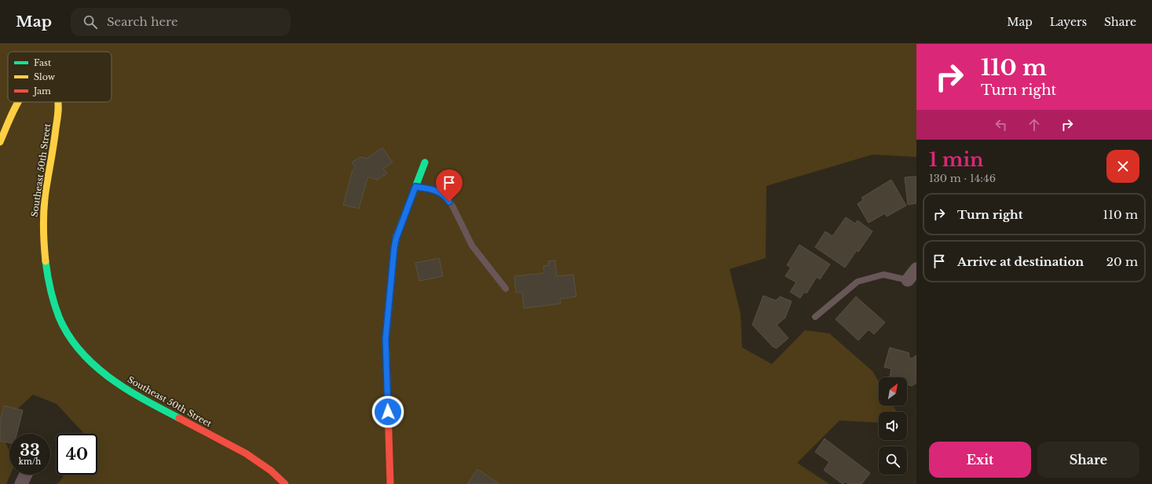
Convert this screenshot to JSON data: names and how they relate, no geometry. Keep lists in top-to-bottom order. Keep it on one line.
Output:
{"streets":{"street":["Southeast 50th Street"]},"legend":["Fast","Slow","Jam"],"north":"top right","page":{"header":"Map","search":"Search here","nav":["Map","Layers","Share"],"turn":["110 m","Turn right"],"heading":["1 min","130 m · 14:46"],"list":[{"name":"Turn right","value":"110 m"},{"name":"Arrive at destination","value":"20 m"}],"speed":"33 km/h","limit":"40","buttons":["Exit","Share"]}}
